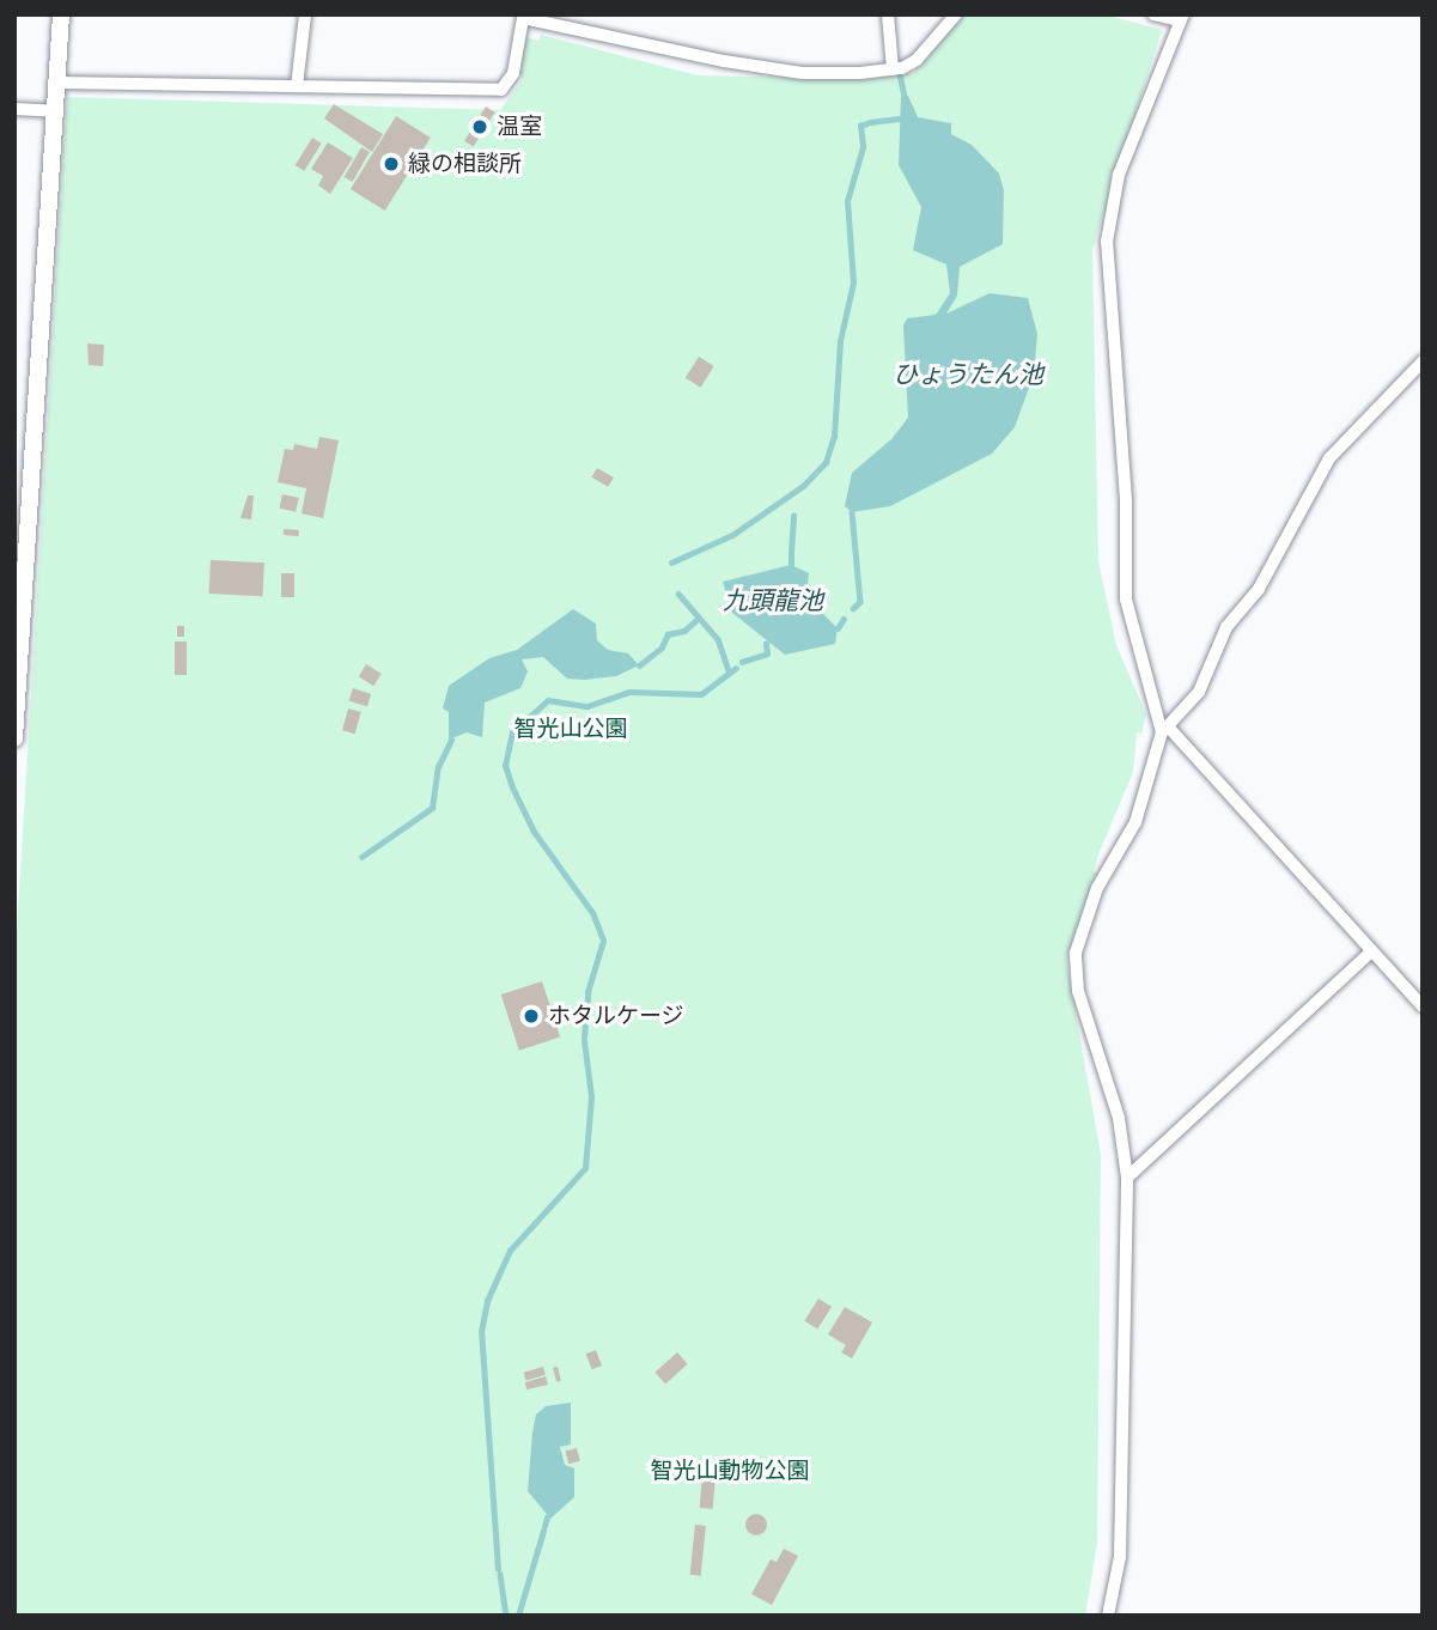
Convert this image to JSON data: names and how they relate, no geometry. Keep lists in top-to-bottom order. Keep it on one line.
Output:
{"water":["ひょうたん池","九頭龍池"],"parks":["智光山公園","智光山動物公園"],"places":["温室","緑の相談所","ホタルケージ"]}
